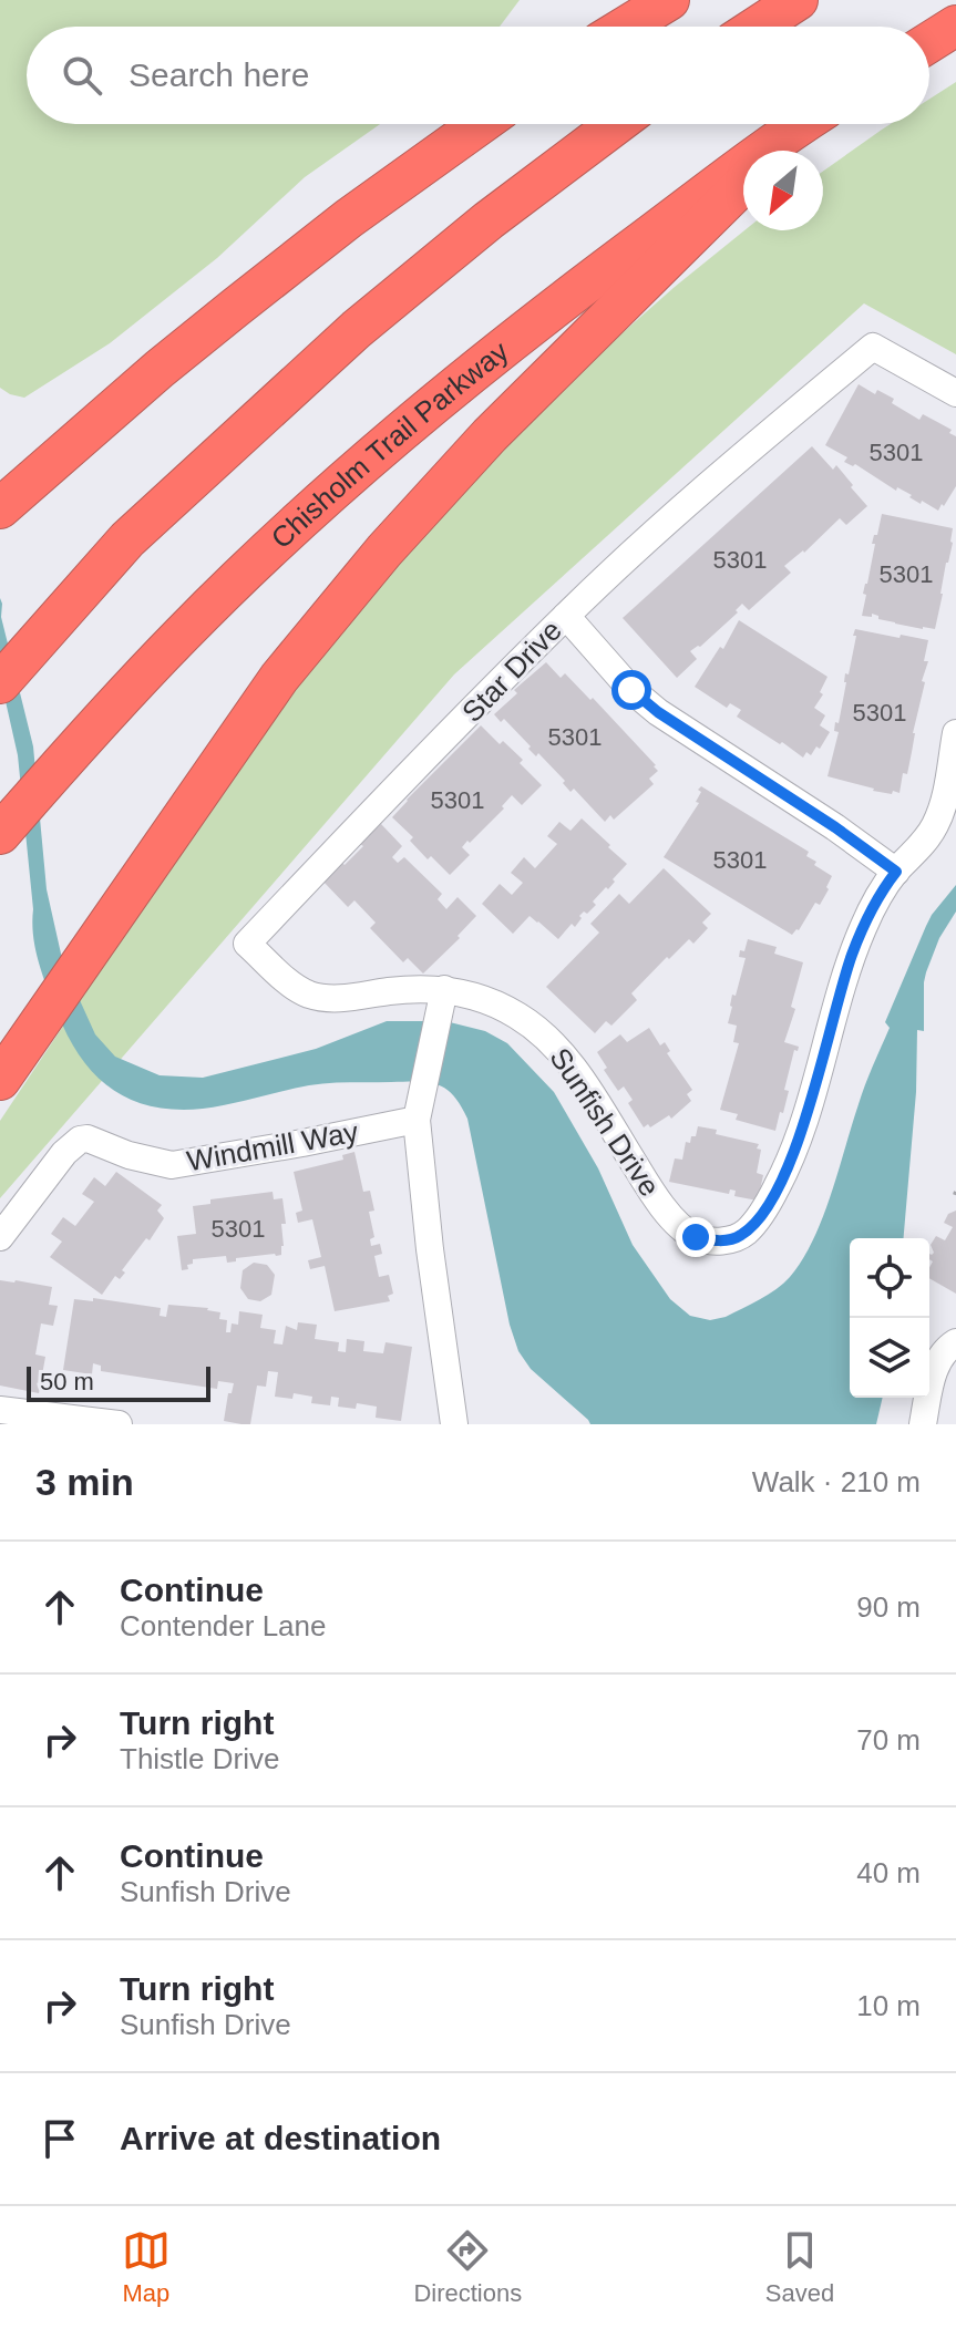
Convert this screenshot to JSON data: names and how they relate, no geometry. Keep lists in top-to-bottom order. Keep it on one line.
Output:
{"streets":{"highway":["Chisholm Trail Parkway"],"lane":["Star Drive","Sunfish Drive","Windmill Way"]},"crossings":[["Star Drive","Sunfish Drive"]],"house_numbers":["5301","5301","5301","5301","5301","5301","5301","5301"],"scale_bar":"50 m","north":"bottom left","page":{"search":"Search here","scale":"50 m","heading":["3 min","Walk · 210 m"],"list":[["Continue","Contender Lane","90 m"],["Turn right","Thistle Drive","70 m"],["Continue","Sunfish Drive","40 m"],["Turn right","Sunfish Drive","10 m"],"Arrive at destination"],"nav":["Map","Directions","Saved"]}}
